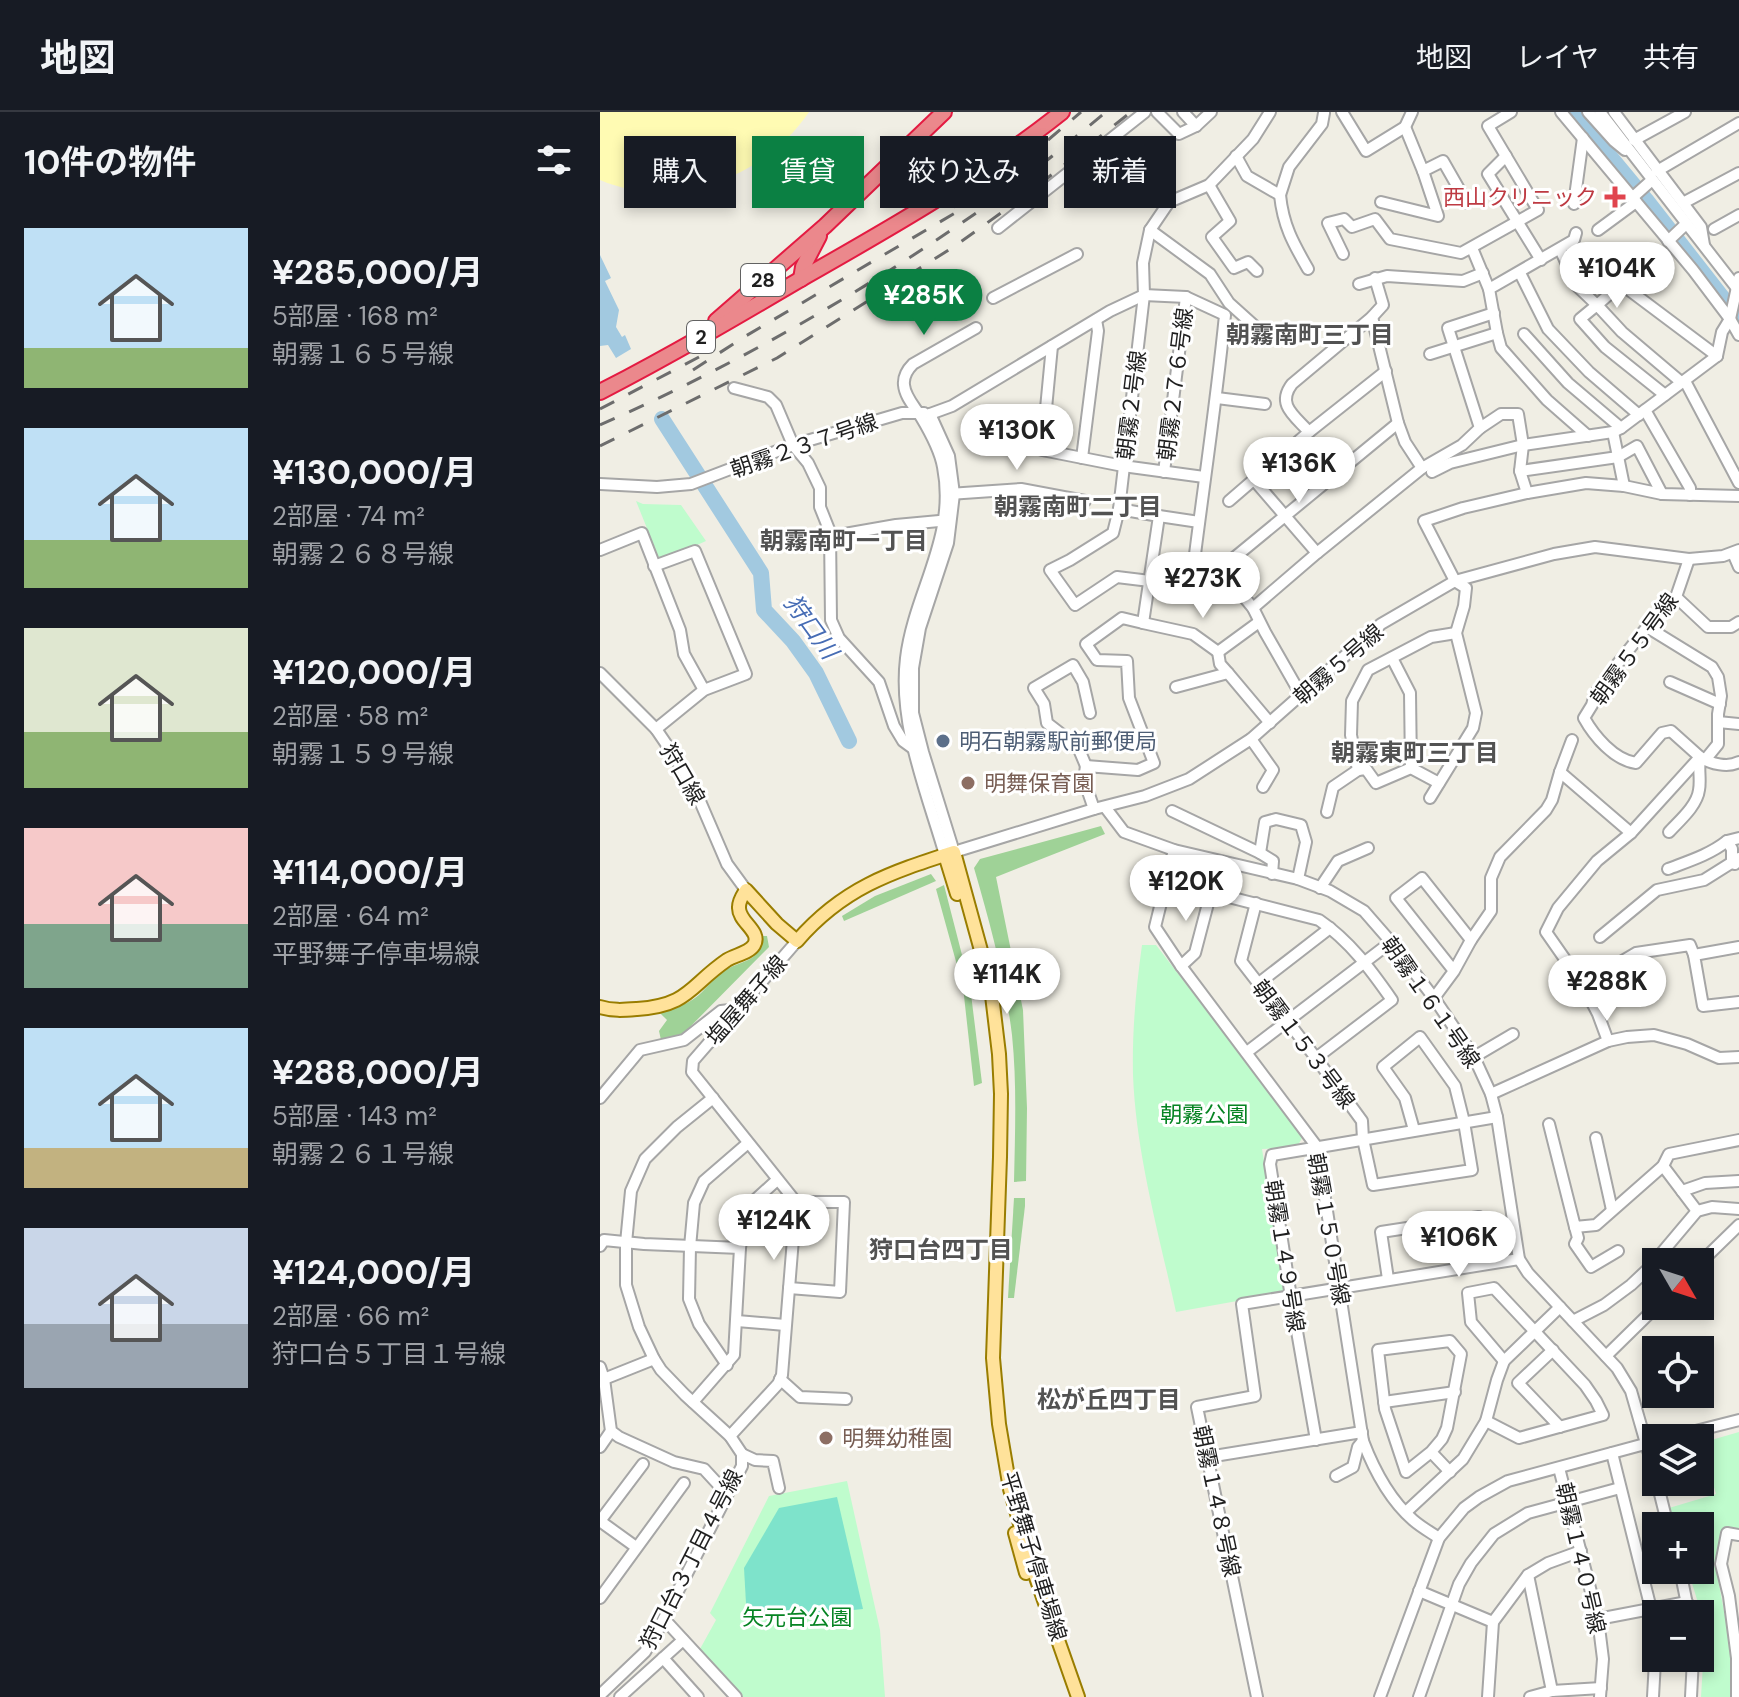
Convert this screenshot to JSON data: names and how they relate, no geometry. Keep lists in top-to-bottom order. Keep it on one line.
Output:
{"streets":{"highway":["28","2"],"main road":["平野舞子停車場線"],"street":["朝霧２７６号線","朝霧２号線","朝霧２３７号線","朝霧５５号線","朝霧５号線","狩口線","塩屋舞子線","朝霧１６１号線","朝霧１５３号線","朝霧１５０号線","朝霧１４９号線","朝霧１４８号線","朝霧１４０号線","狩口台３丁目４号線"]},"crossings":[["28","2"],["朝霧２号線","朝霧２３７号線"],["朝霧５５号線","朝霧５号線"],["朝霧５号線","朝霧１６１号線"],["朝霧５号線","平野舞子停車場線"],["塩屋舞子線","狩口台３丁目４号線"],["朝霧１６１号線","朝霧１５０号線"],["朝霧１６１号線","朝霧１４９号線"],["朝霧１５３号線","朝霧１４９号線"],["朝霧１５０号線","朝霧１４９号線"],["朝霧１４９号線","朝霧１４８号線"]],"districts":["朝霧南町三丁目","朝霧南町二丁目","朝霧南町一丁目","朝霧東町三丁目","狩口台四丁目","松が丘四丁目"],"water":["狩口川"],"parks":["朝霧公園","矢元台公園"],"places":{"health":["西山クリニック"],"other":["明石朝霧駅前郵便局","明舞保育園","明舞幼稚園"]},"north":"bottom right","page":{"header":"地図","nav":["地図","レイヤ","共有"],"heading":"10件の物件","chip":["購入","賃貸","絞り込み","新着"],"list":[{"name":"¥285,000/月","note":"5部屋 · 168 m² · 朝霧１６５号線"},{"name":"¥130,000/月","note":"2部屋 · 74 m² · 朝霧２６８号線"},{"name":"¥120,000/月","note":"2部屋 · 58 m² · 朝霧１５９号線"},{"name":"¥114,000/月","note":"2部屋 · 64 m² · 平野舞子停車場線"},{"name":"¥288,000/月","note":"5部屋 · 143 m² · 朝霧２６１号線"},{"name":"¥124,000/月","note":"2部屋 · 66 m² · 狩口台５丁目１号線"}],"price":["¥104K","¥285K","¥130K","¥136K","¥273K","¥120K","¥114K","¥288K","¥124K","¥106K"],"map_buttons":["+","−"]}}
